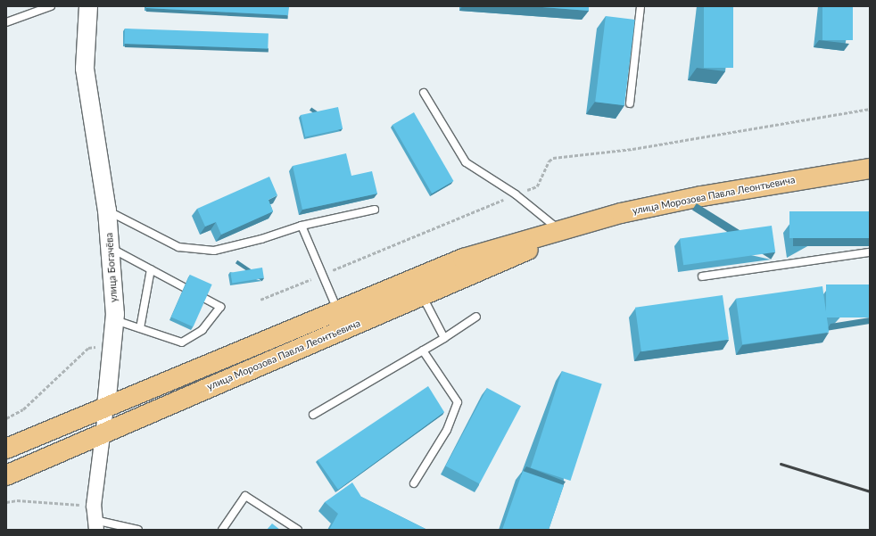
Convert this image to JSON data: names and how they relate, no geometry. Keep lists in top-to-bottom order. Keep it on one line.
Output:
{"streets":{"main road":["улица Морозова Павла Леонтьевича"],"street":["улица Богачёва"]},"crossings":[["улица Морозова Павла Леонтьевича","улица Богачёва"]]}
